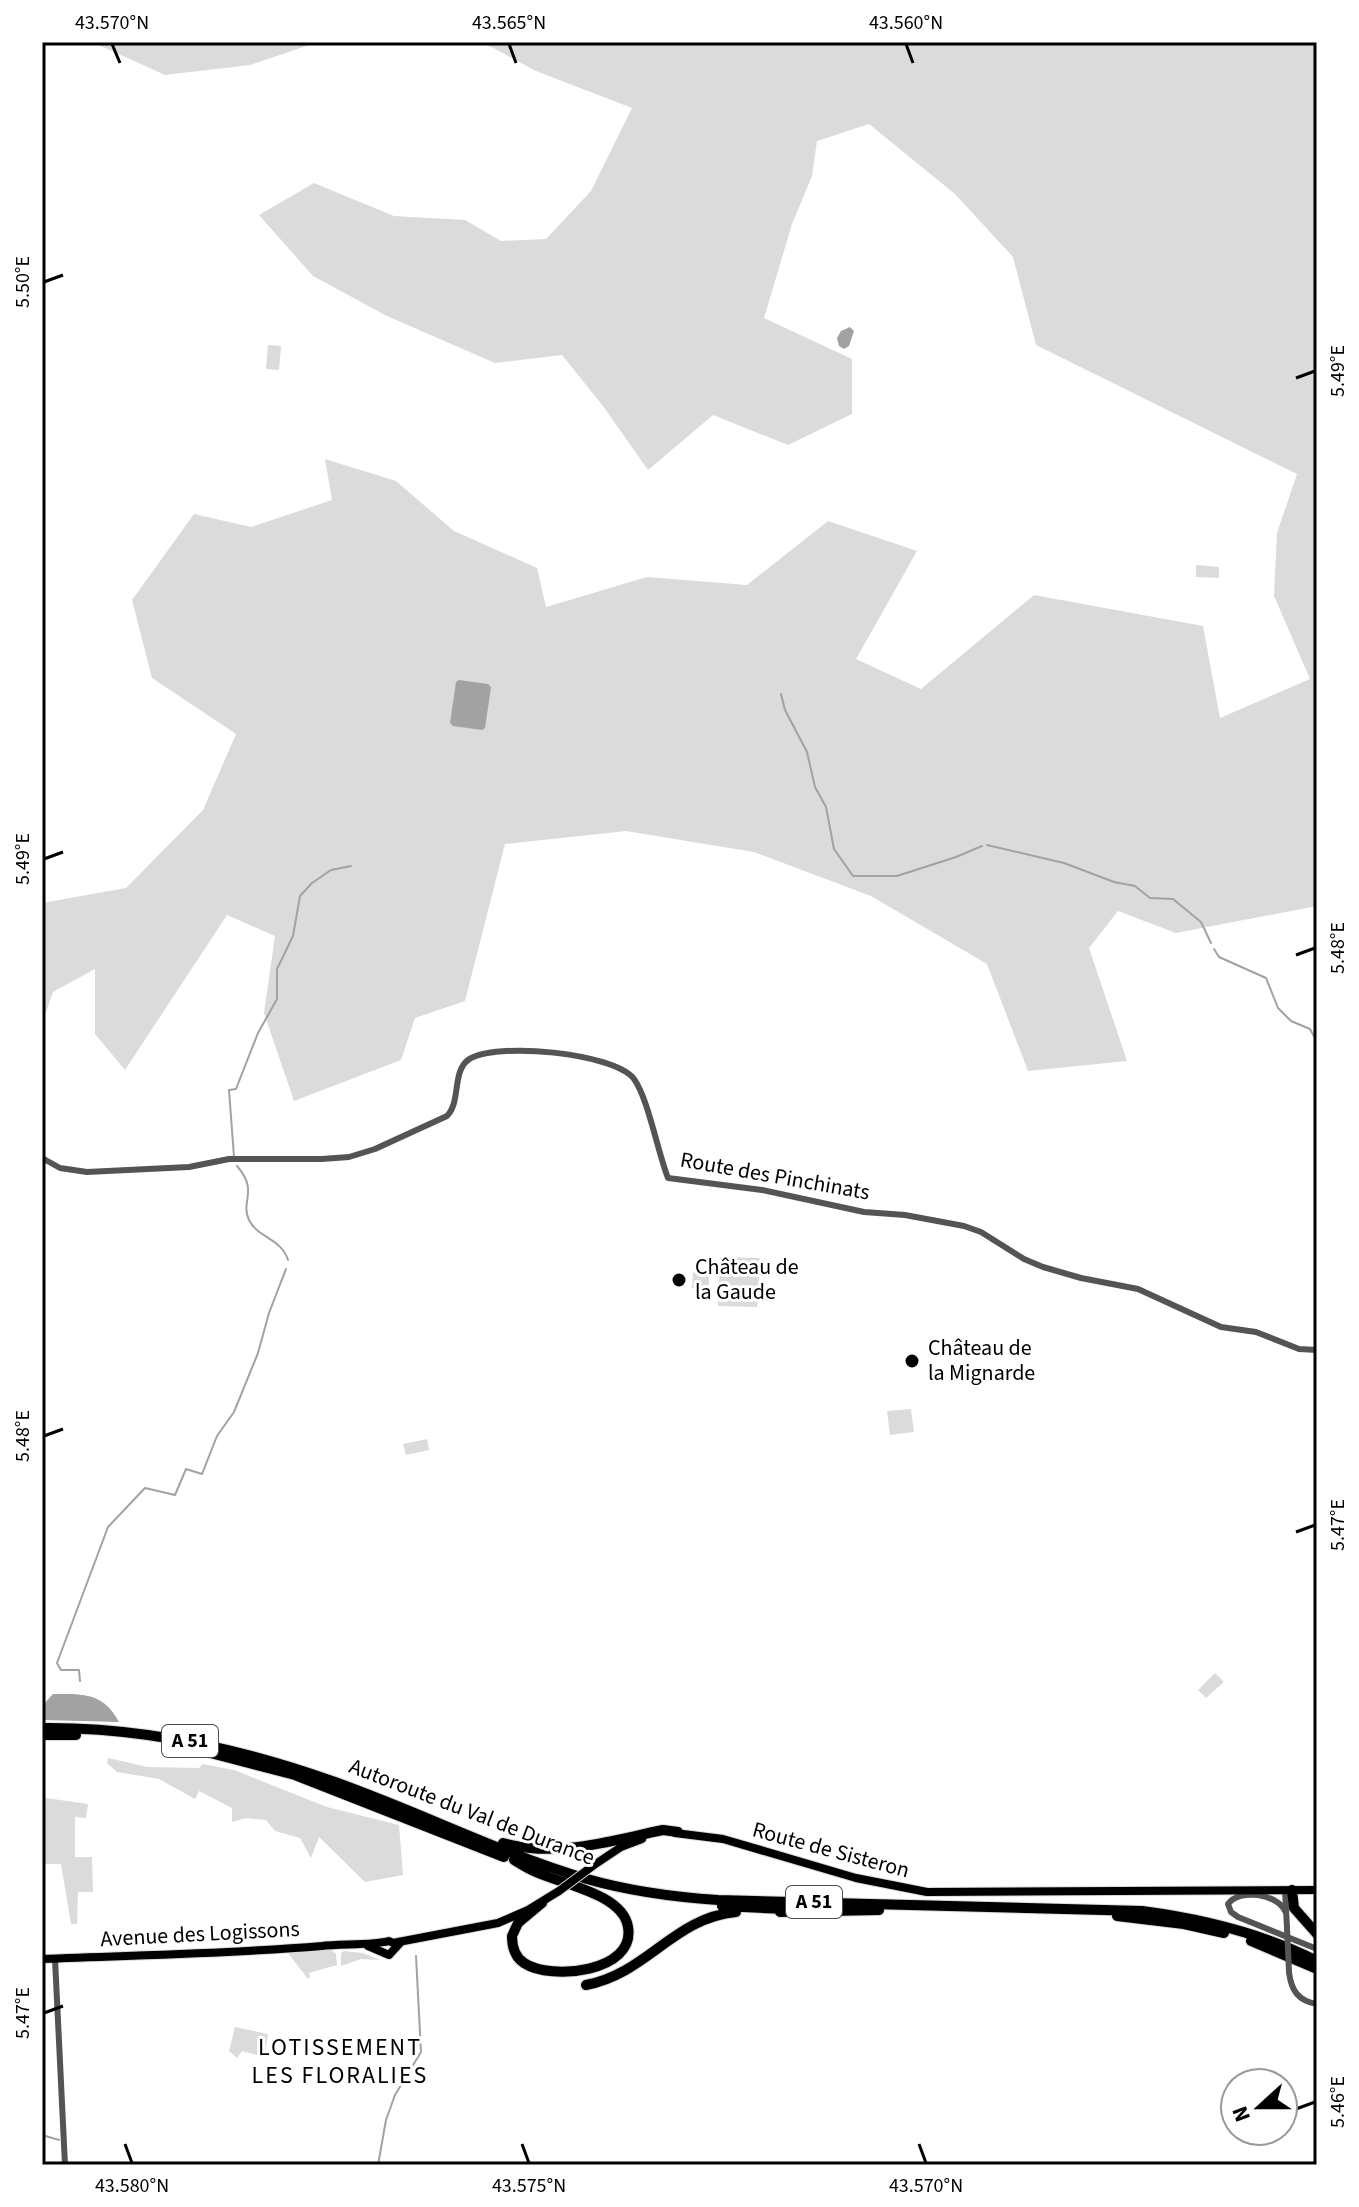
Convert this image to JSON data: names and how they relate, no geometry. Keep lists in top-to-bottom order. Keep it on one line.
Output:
{"streets":{"highway":["A 51","Autoroute du Val de Durance"],"main road":["Route de Sisteron","Avenue des Logissons"],"street":["Route des Pinchinats"]},"crossings":[["Route de Sisteron","Avenue des Logissons"]],"districts":["LOTISSEMENT LES FLORALIES"],"places":["Château de la Gaude","Château de la Mignarde"],"north":"left","coordinates":["43.570°N","43.565°N","43.560°N","5.50°E","5.49°E","5.48°E","5.47°E","5.46°E","43.580°N","43.575°N"]}
